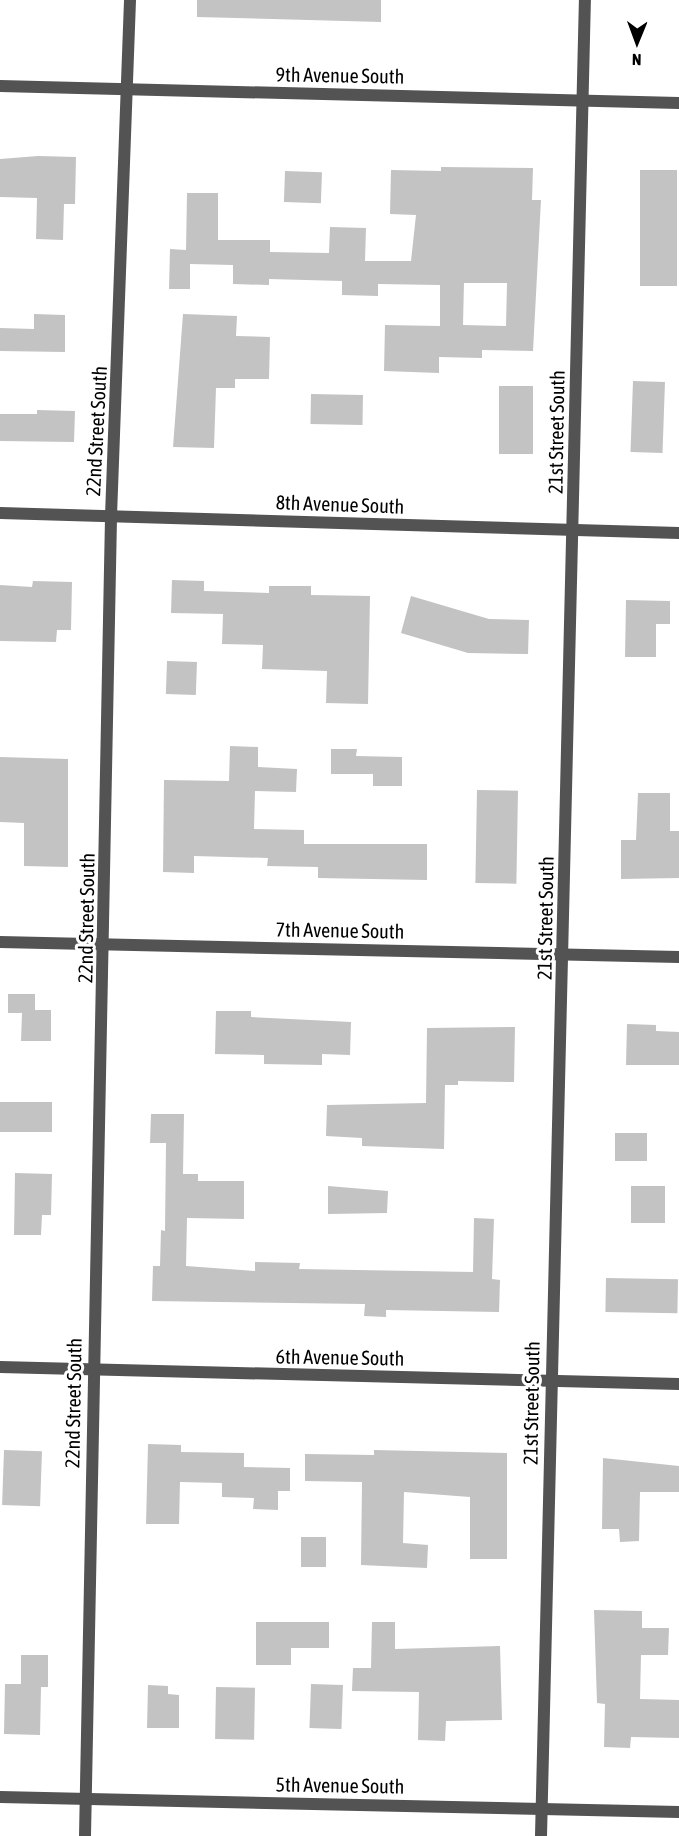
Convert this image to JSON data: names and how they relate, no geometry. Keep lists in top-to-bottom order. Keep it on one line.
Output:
{"streets":{"street":["9th Avenue South","22nd Street South","21st Street South","8th Avenue South","7th Avenue South","6th Avenue South","5th Avenue South"]},"crossings":[["9th Avenue South","22nd Street South"],["9th Avenue South","21st Street South"],["22nd Street South","8th Avenue South"],["22nd Street South","7th Avenue South"],["22nd Street South","6th Avenue South"],["22nd Street South","5th Avenue South"],["21st Street South","8th Avenue South"],["21st Street South","7th Avenue South"],["21st Street South","6th Avenue South"],["21st Street South","5th Avenue South"]],"north":"bottom"}
